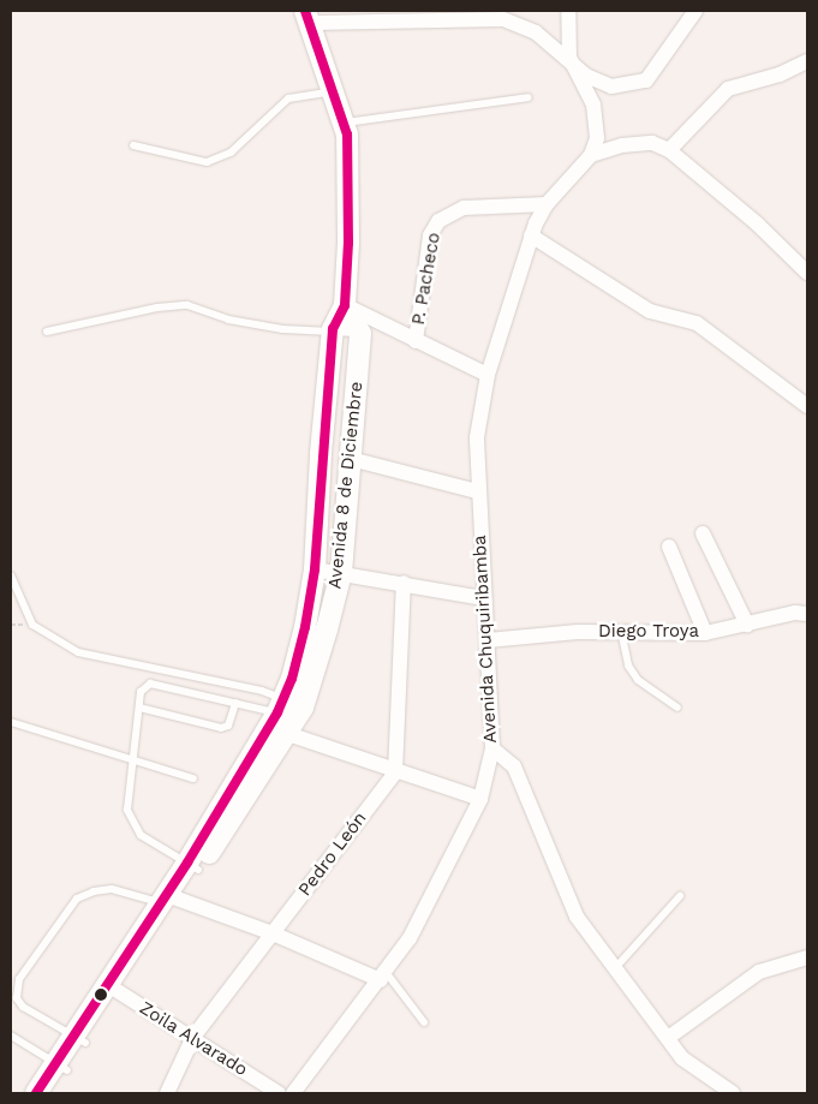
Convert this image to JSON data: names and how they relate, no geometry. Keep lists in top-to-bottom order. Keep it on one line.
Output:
{"streets":{"main road":["Avenida 8 de Diciembre"],"street":["P. Pacheco","Diego Troya","Avenida Chuquiribamba","Pedro León","Zoila Alvarado"]},"crossings":[["P. Pacheco","Avenida Chuquiribamba"],["Avenida 8 de Diciembre","Zoila Alvarado"],["Diego Troya","Avenida Chuquiribamba"],["Pedro León","Zoila Alvarado"]]}
